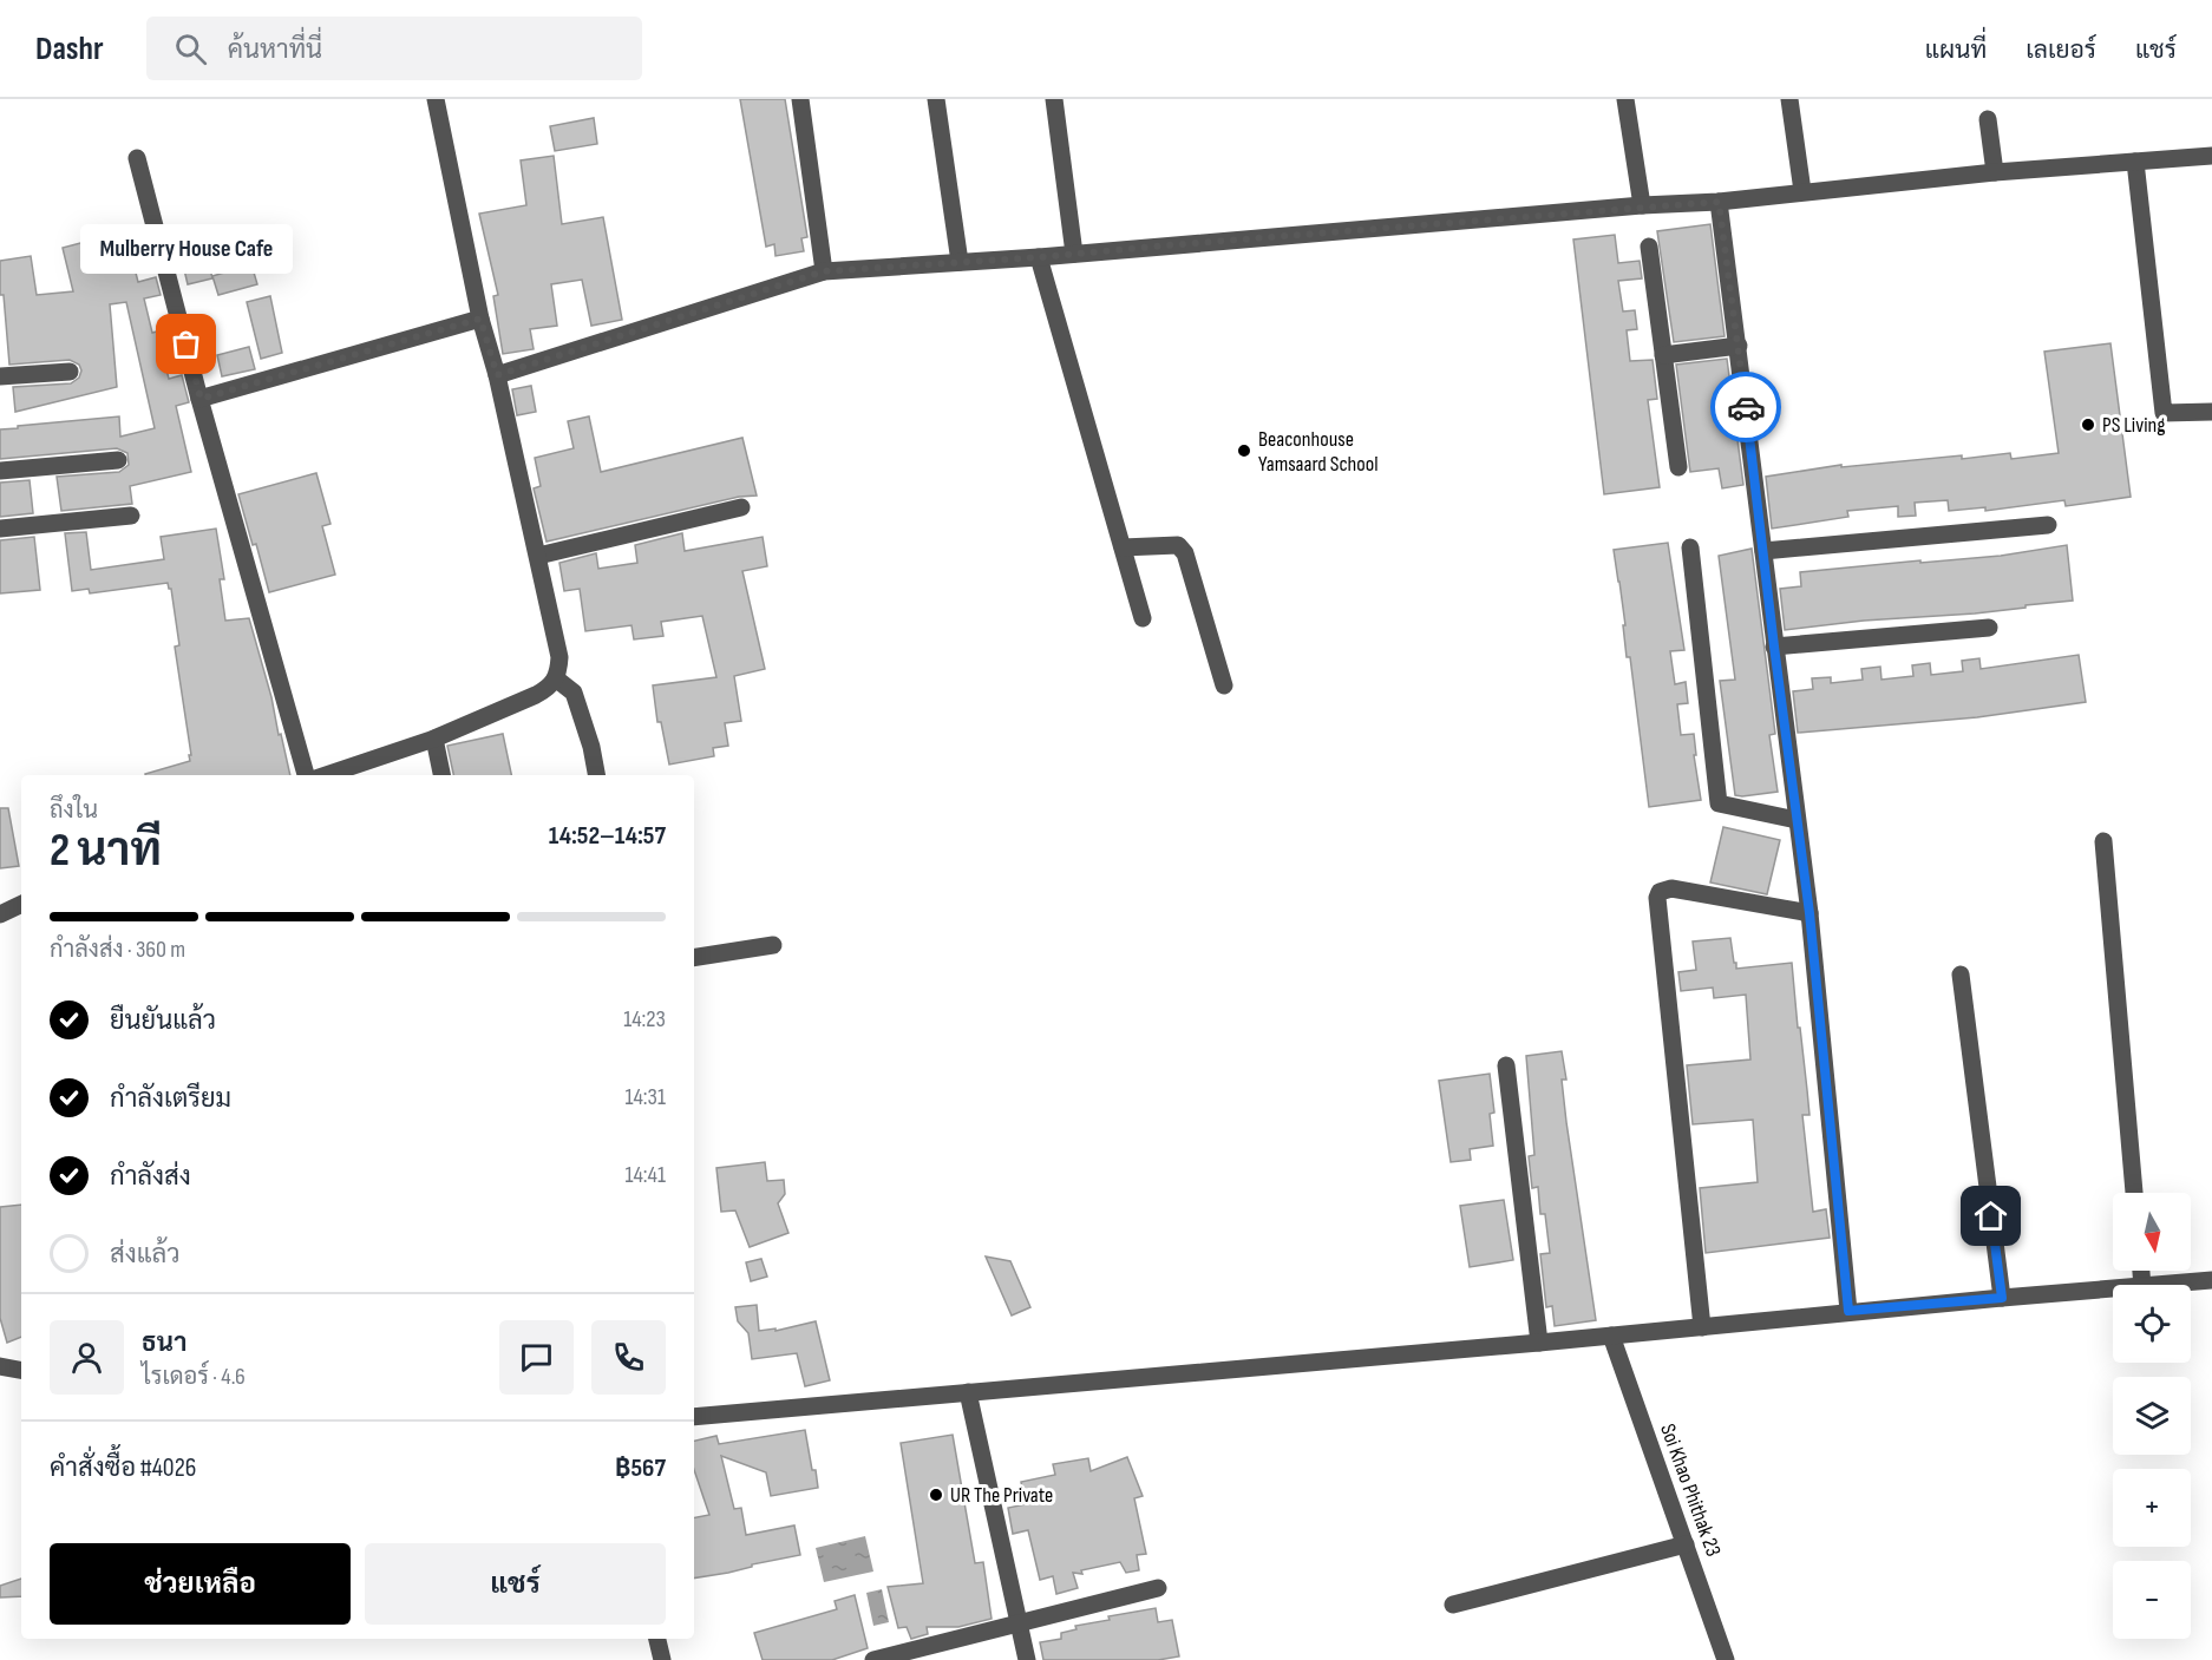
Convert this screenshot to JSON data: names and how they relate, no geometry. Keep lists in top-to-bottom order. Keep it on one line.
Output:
{"streets":{"street":["Soi Khao Phithak 23"]},"places":["Mulberry House Cafe","PS Living","Beaconhouse Yamsaard School","UR The Private"],"north":"bottom","page":{"header":"Dashr","search":"ค้นหาที่นี่","nav":["แผนที่","เลเยอร์","แชร์"],"bubble":"Mulberry House Cafe","heading":["2 นาที","ถึงใน","14:52–14:57"],"panel":["ธนา","ไรเดอร์ · 4.6","คำสั่งซื้อ #4026","฿567"],"bar":"กำลังส่ง · 360 m","list":[["ยืนยันแล้ว","14:23"],["กำลังเตรียม","14:31"],["กำลังส่ง","14:41"],"ส่งแล้ว"],"map_buttons":["+","−"],"buttons":["ช่วยเหลือ","แชร์"]}}
